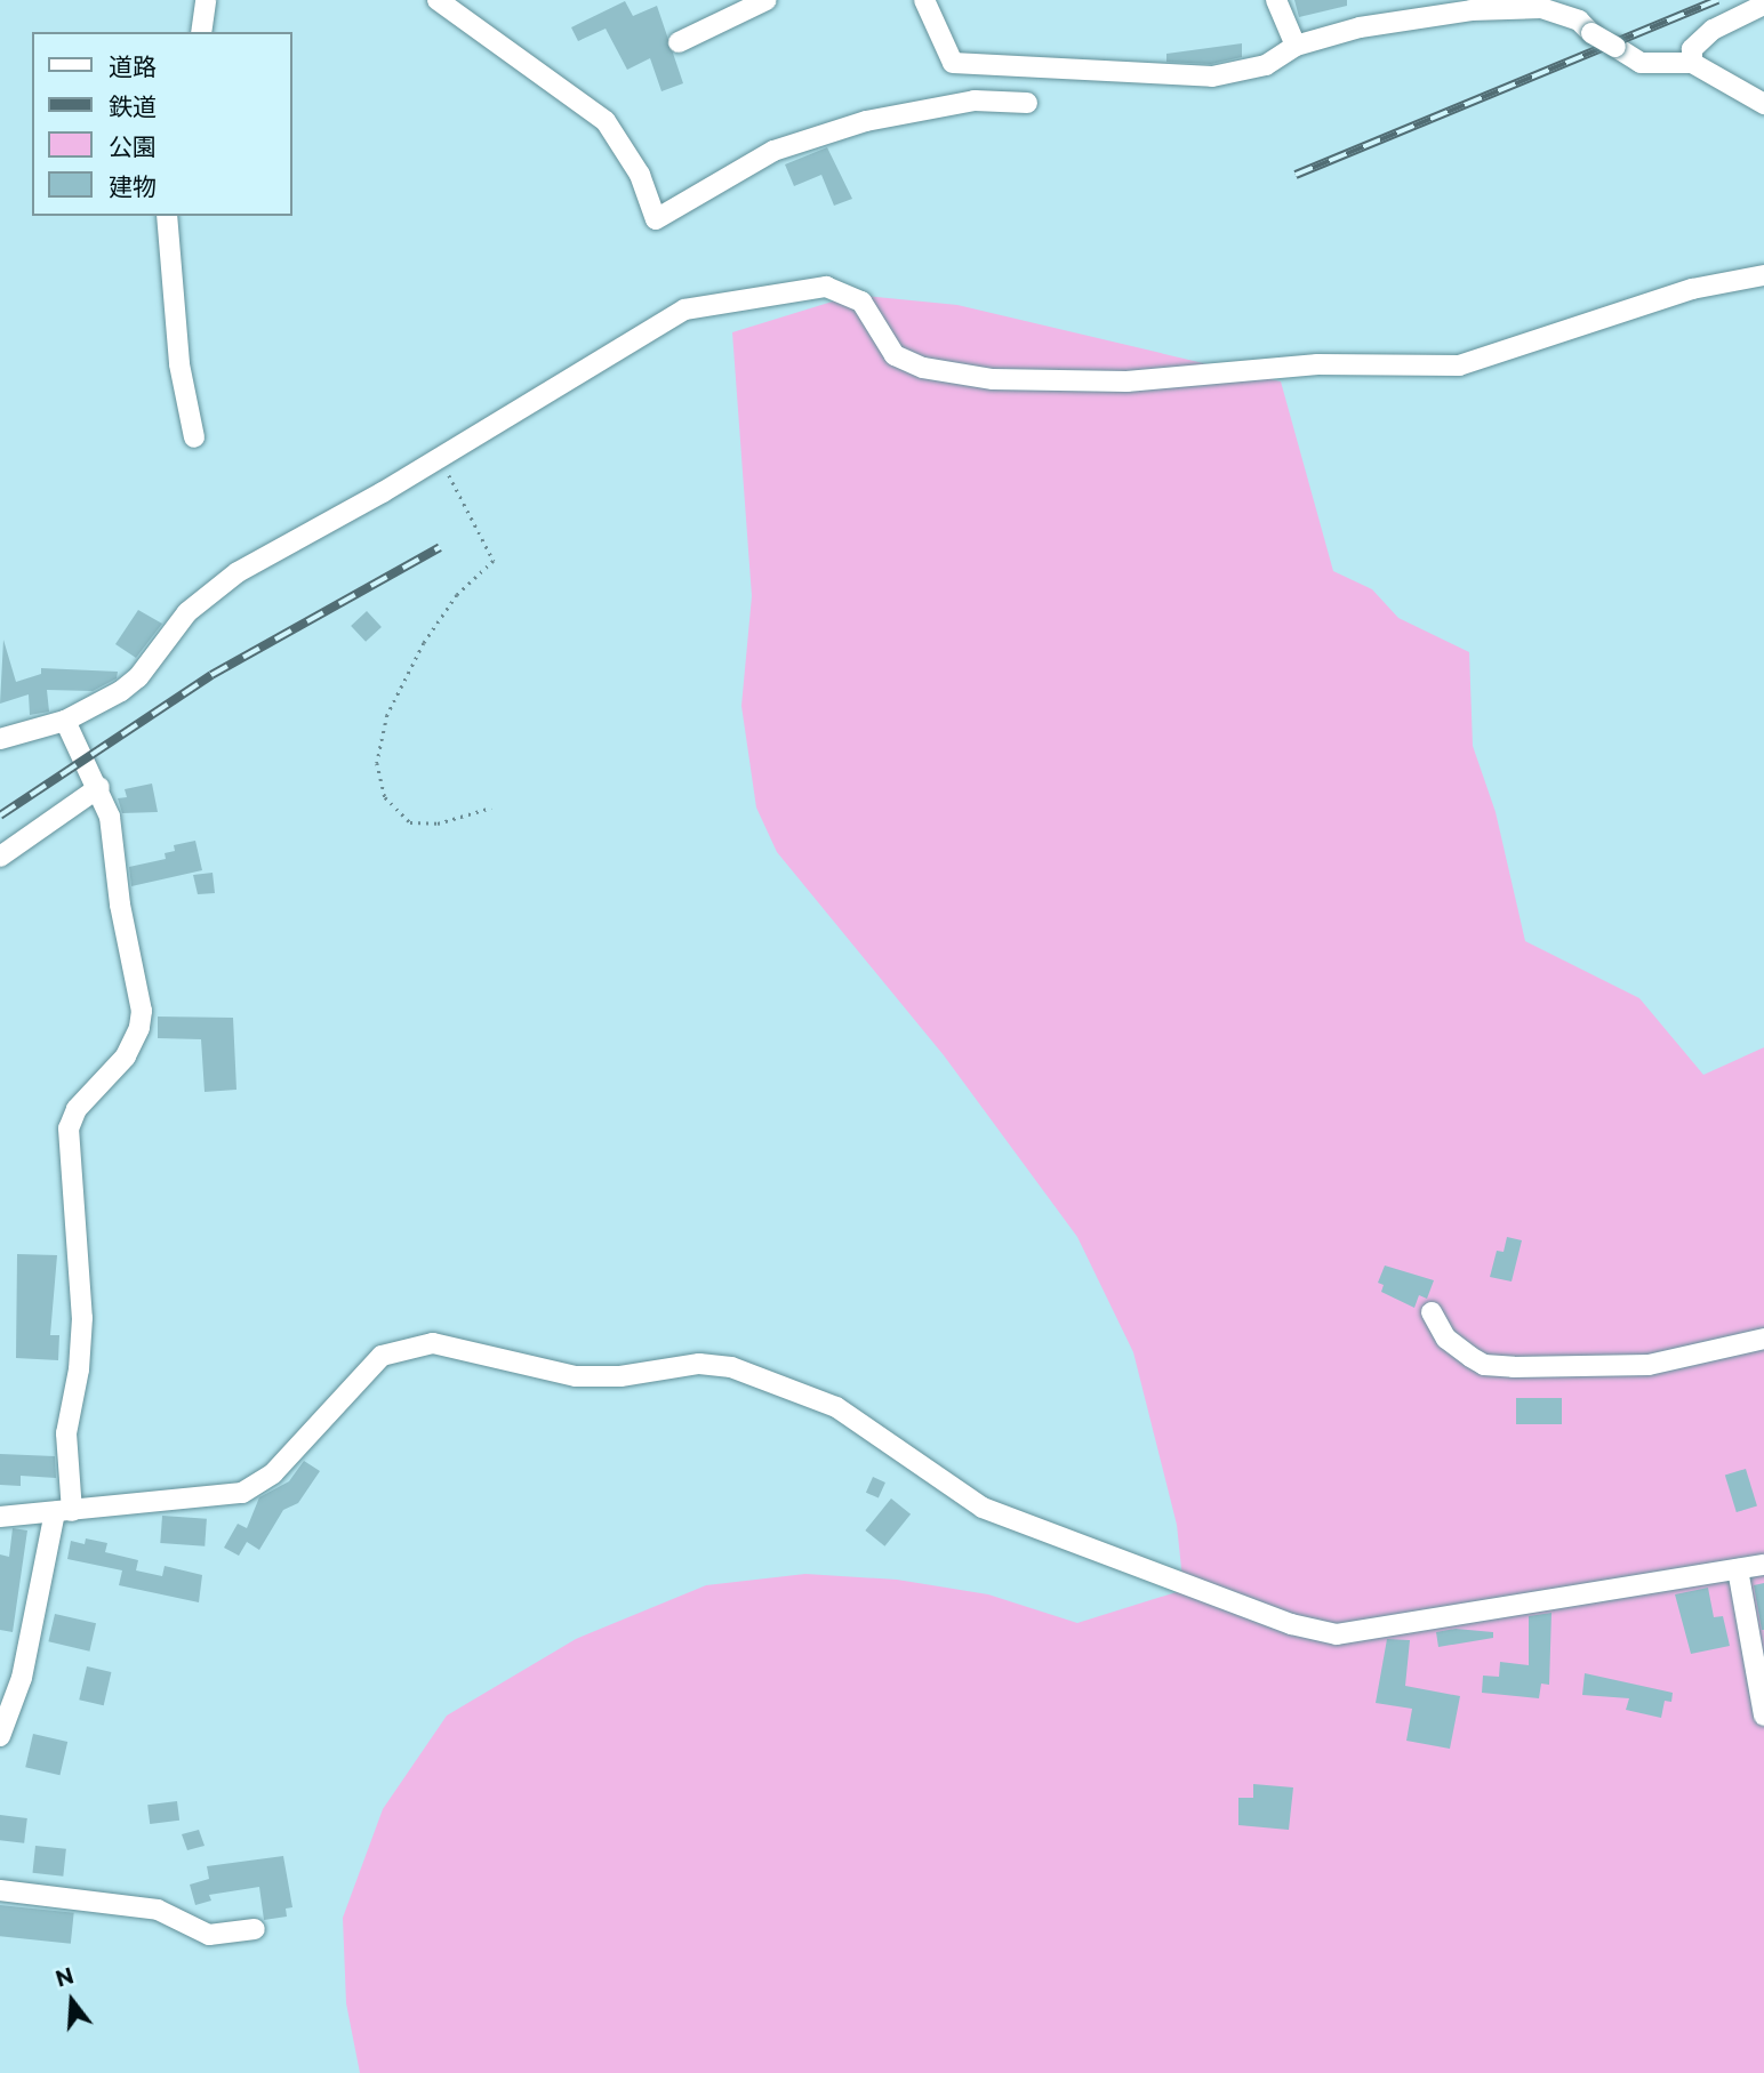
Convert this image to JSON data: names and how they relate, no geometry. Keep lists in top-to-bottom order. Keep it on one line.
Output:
{"legend":["道路","鉄道","公園","建物"],"north":"top"}
